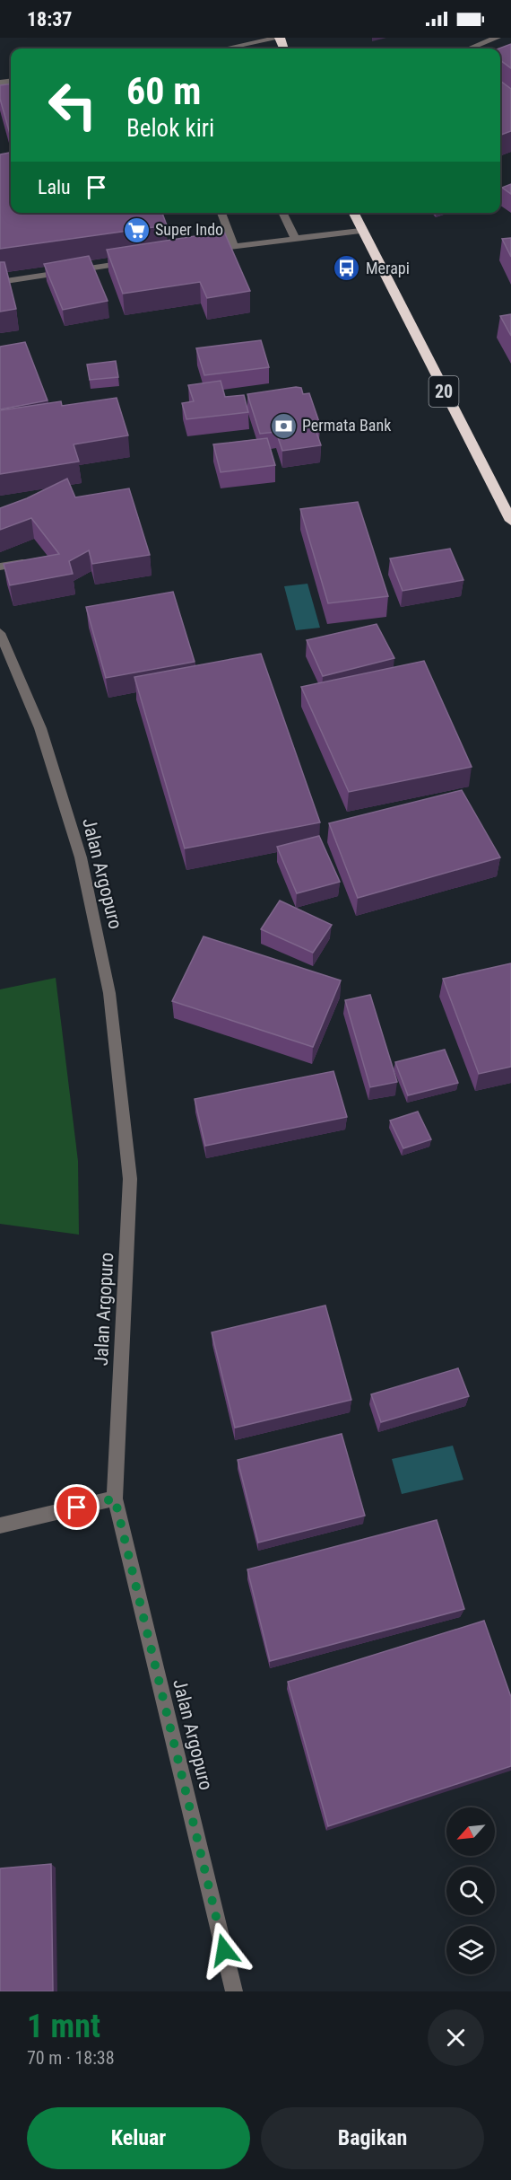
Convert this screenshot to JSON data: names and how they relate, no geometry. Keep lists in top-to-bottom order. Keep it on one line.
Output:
{"streets":{"highway":["20"],"street":["Jalan Argopuro"]},"places":{"supermarket":["Super Indo"],"bus stop":["Merapi"],"bank":["Permata Bank"]},"north":"bottom left","page":{"status":"18:37","turn":["60 m","Belok kiri"],"then":"Lalu","heading":["1 mnt","70 m · 18:38"],"buttons":["Keluar","Bagikan"]}}
